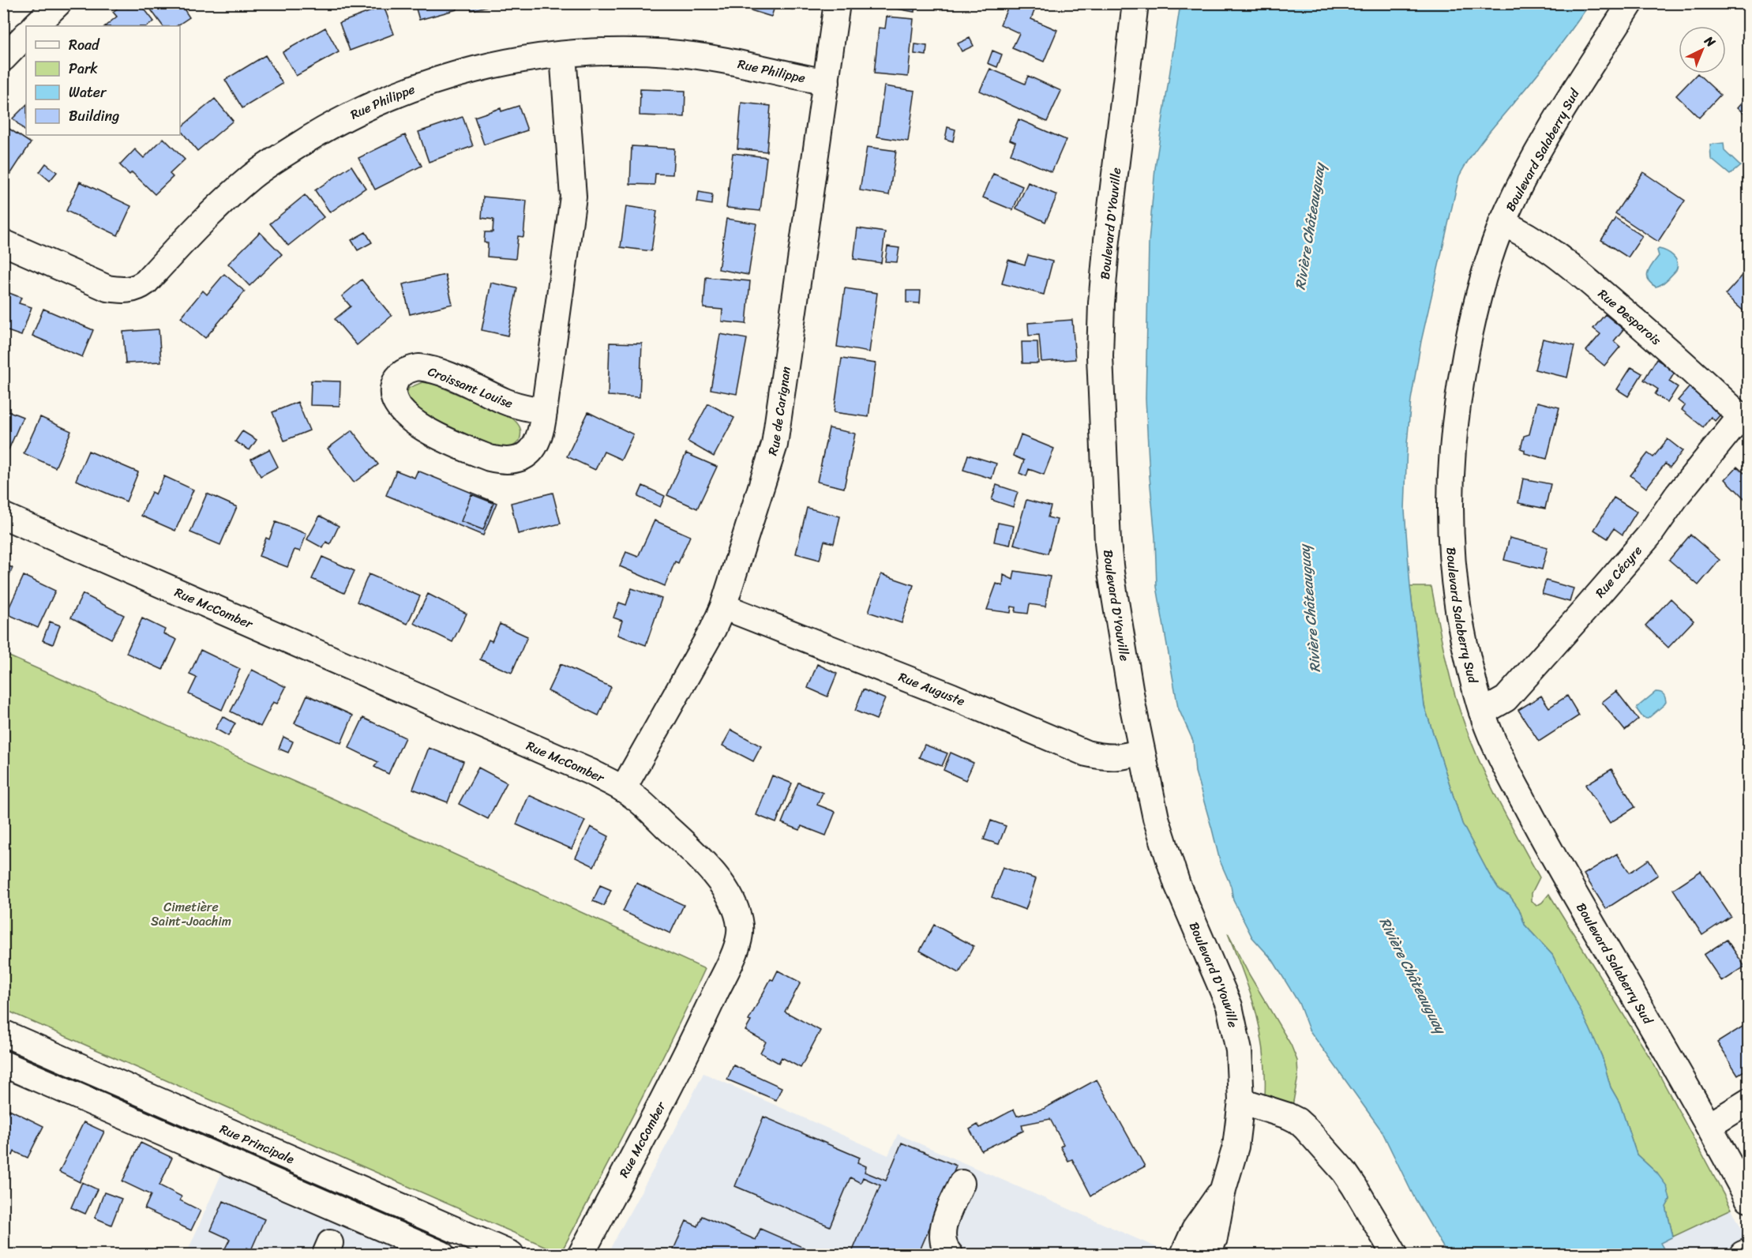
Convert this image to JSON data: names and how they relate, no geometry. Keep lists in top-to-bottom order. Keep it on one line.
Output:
{"streets":{"street":["Rue Philippe","Boulevard Salaberry Sud","Boulevard D'Youville","Rue Desparois","Croissant Louise","Rue de Carignan","Rue Cécyre","Rue McComber","Rue Auguste","Rue Principale"]},"crossings":[["Rue Philippe","Croissant Louise"],["Rue Philippe","Rue de Carignan"],["Boulevard Salaberry Sud","Rue Desparois"],["Boulevard Salaberry Sud","Rue Cécyre"],["Boulevard D'Youville","Rue Auguste"],["Rue Desparois","Rue Cécyre"],["Rue de Carignan","Rue McComber"],["Rue de Carignan","Rue Auguste"]],"water":["Rivière Châteauguay"],"parks":["Cimetière Saint-Joachim"],"legend":["Road","Park","Water","Building"],"north":"top right"}
